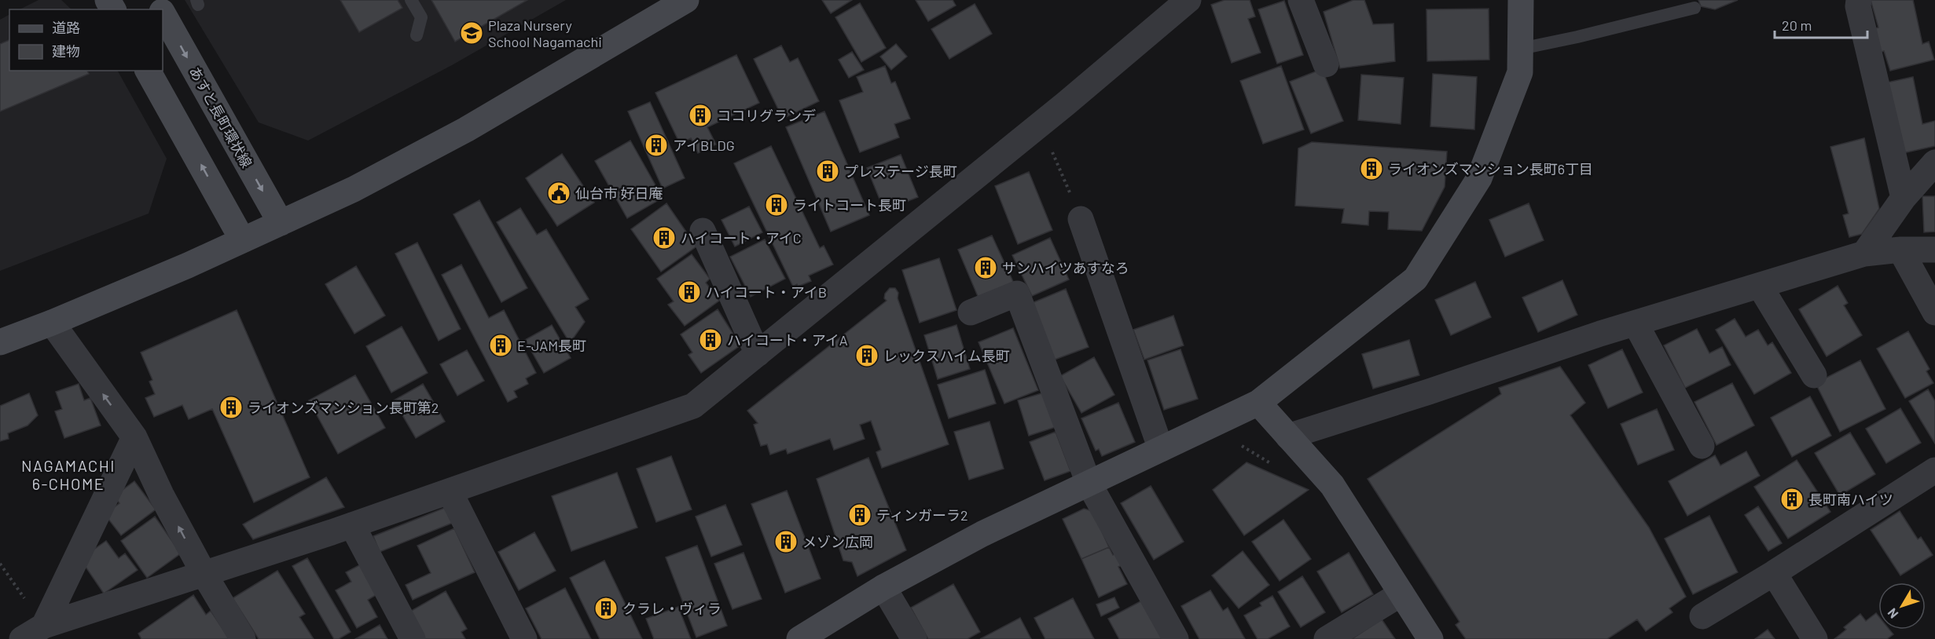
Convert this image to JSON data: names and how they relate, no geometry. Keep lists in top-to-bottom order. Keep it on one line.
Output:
{"streets":{"street":["あすと長町環状線"]},"districts":["NAGAMACHI 6-CHOME"],"places":{"school or university":["Plaza Nursery School Nagamachi"],"building":["ココリグランデ","アイBLDG","ライオンズマンション長町6丁目","プレステージ長町","ライトコート長町","ハイコート・アイC","サンハイツあすなろ","ハイコート・アイB","ハイコート・アイA","E-JAM長町","レックスハイム長町","ライオンズマンション長町第2","長町南ハイツ","ティンガーラ2","メゾン広岡","クラレ・ヴィラ"],"public building":["仙台市 好日庵"]},"legend":["道路","建物"],"scale_bar":"20 m","north":"bottom left"}
